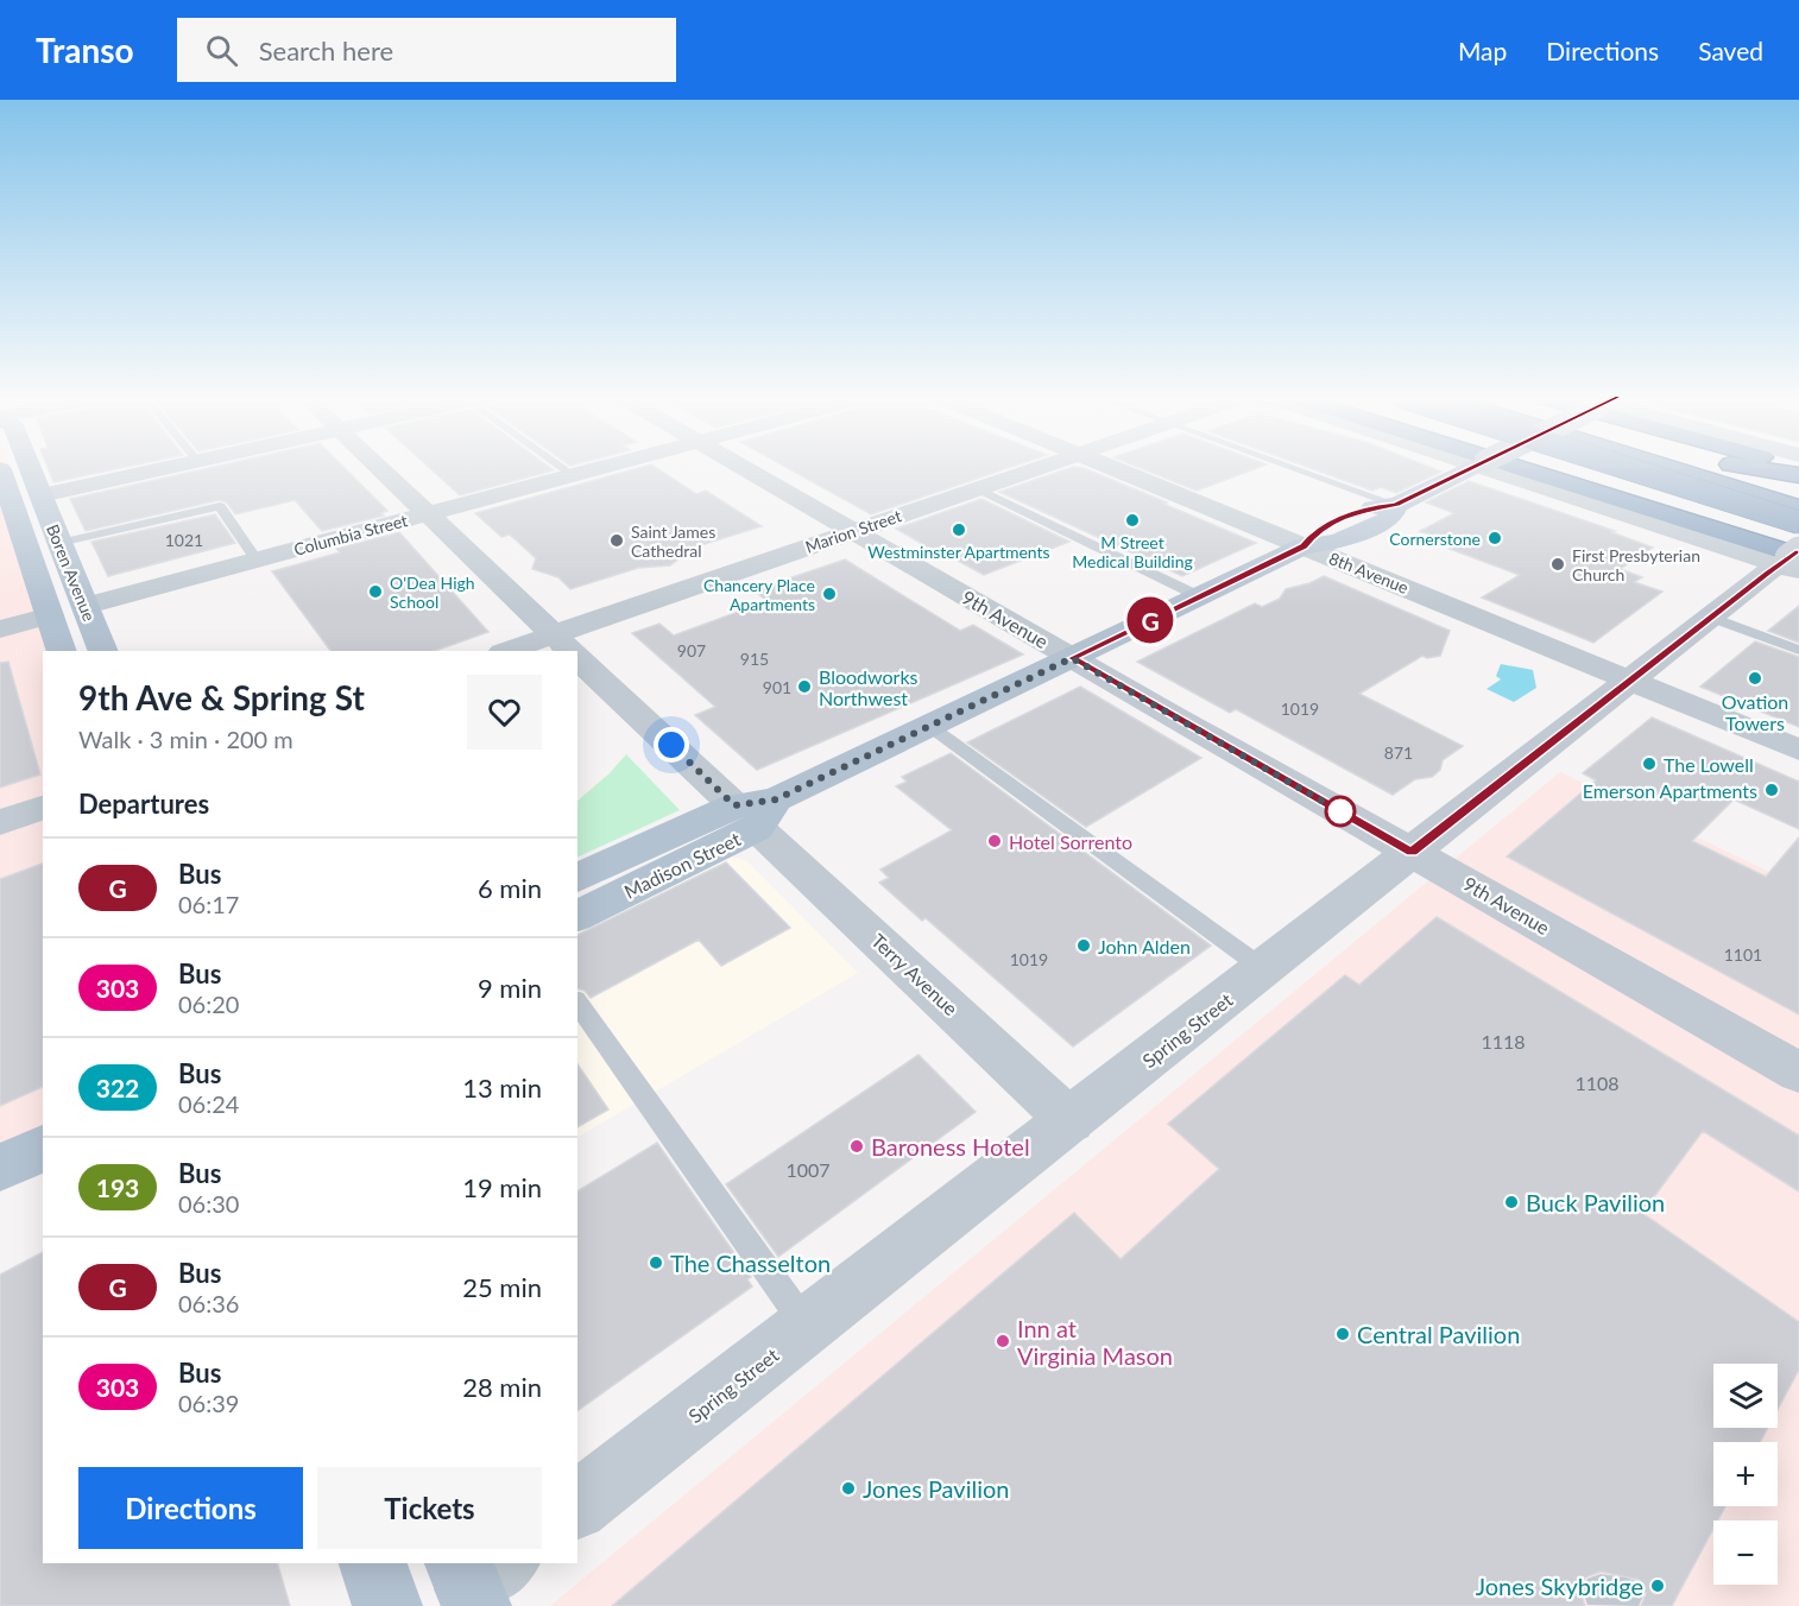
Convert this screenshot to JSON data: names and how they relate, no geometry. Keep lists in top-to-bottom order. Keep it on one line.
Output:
{"streets":{"main road":["Boren Avenue","Madison Street"],"street":["Marion Street","Columbia Street","8th Avenue","9th Avenue","Terry Avenue","Spring Street"]},"crossings":[["Marion Street","9th Avenue"],["Marion Street","Terry Avenue"],["Columbia Street","Boren Avenue"],["Columbia Street","Terry Avenue"],["8th Avenue","Madison Street"],["8th Avenue","Spring Street"],["9th Avenue","Madison Street"],["9th Avenue","Spring Street"],["Madison Street","Terry Avenue"],["Terry Avenue","Spring Street"]],"places":["M Street Medical Building","Westminster Apartments","Cornerstone","Saint James Cathedral","First Presbyterian Church","O'Dea High School","Chancery Place Apartments","Ovation Towers","Bloodworks Northwest","The Lowell","Emerson Apartments","Hotel Sorrento","John Alden","Baroness Hotel","Buck Pavilion","The Chasselton","Central Pavilion","Inn at Virginia Mason","Jones Pavilion","Jones Skybridge"],"lines":["bus line G"],"house_numbers":["1021","907","915","901","1019","871","1101","1019","1118","1108","1007"],"page":{"header":"Transo","search":"Search here","nav":["Map","Directions","Saved"],"on_map":"G","heading":[["9th Ave & Spring St","Walk · 3 min · 200 m"],"Departures"],"list":[{"mark":"G","name":"Bus","note":"06:17","value":"6 min"},{"mark":"303","name":"Bus","note":"06:20","value":"9 min"},{"mark":"322","name":"Bus","note":"06:24","value":"13 min"},{"mark":"193","name":"Bus","note":"06:30","value":"19 min"},{"mark":"G","name":"Bus","note":"06:36","value":"25 min"},{"mark":"303","name":"Bus","note":"06:39","value":"28 min"}],"map_buttons":["+","−"],"buttons":["Directions","Tickets"]}}
